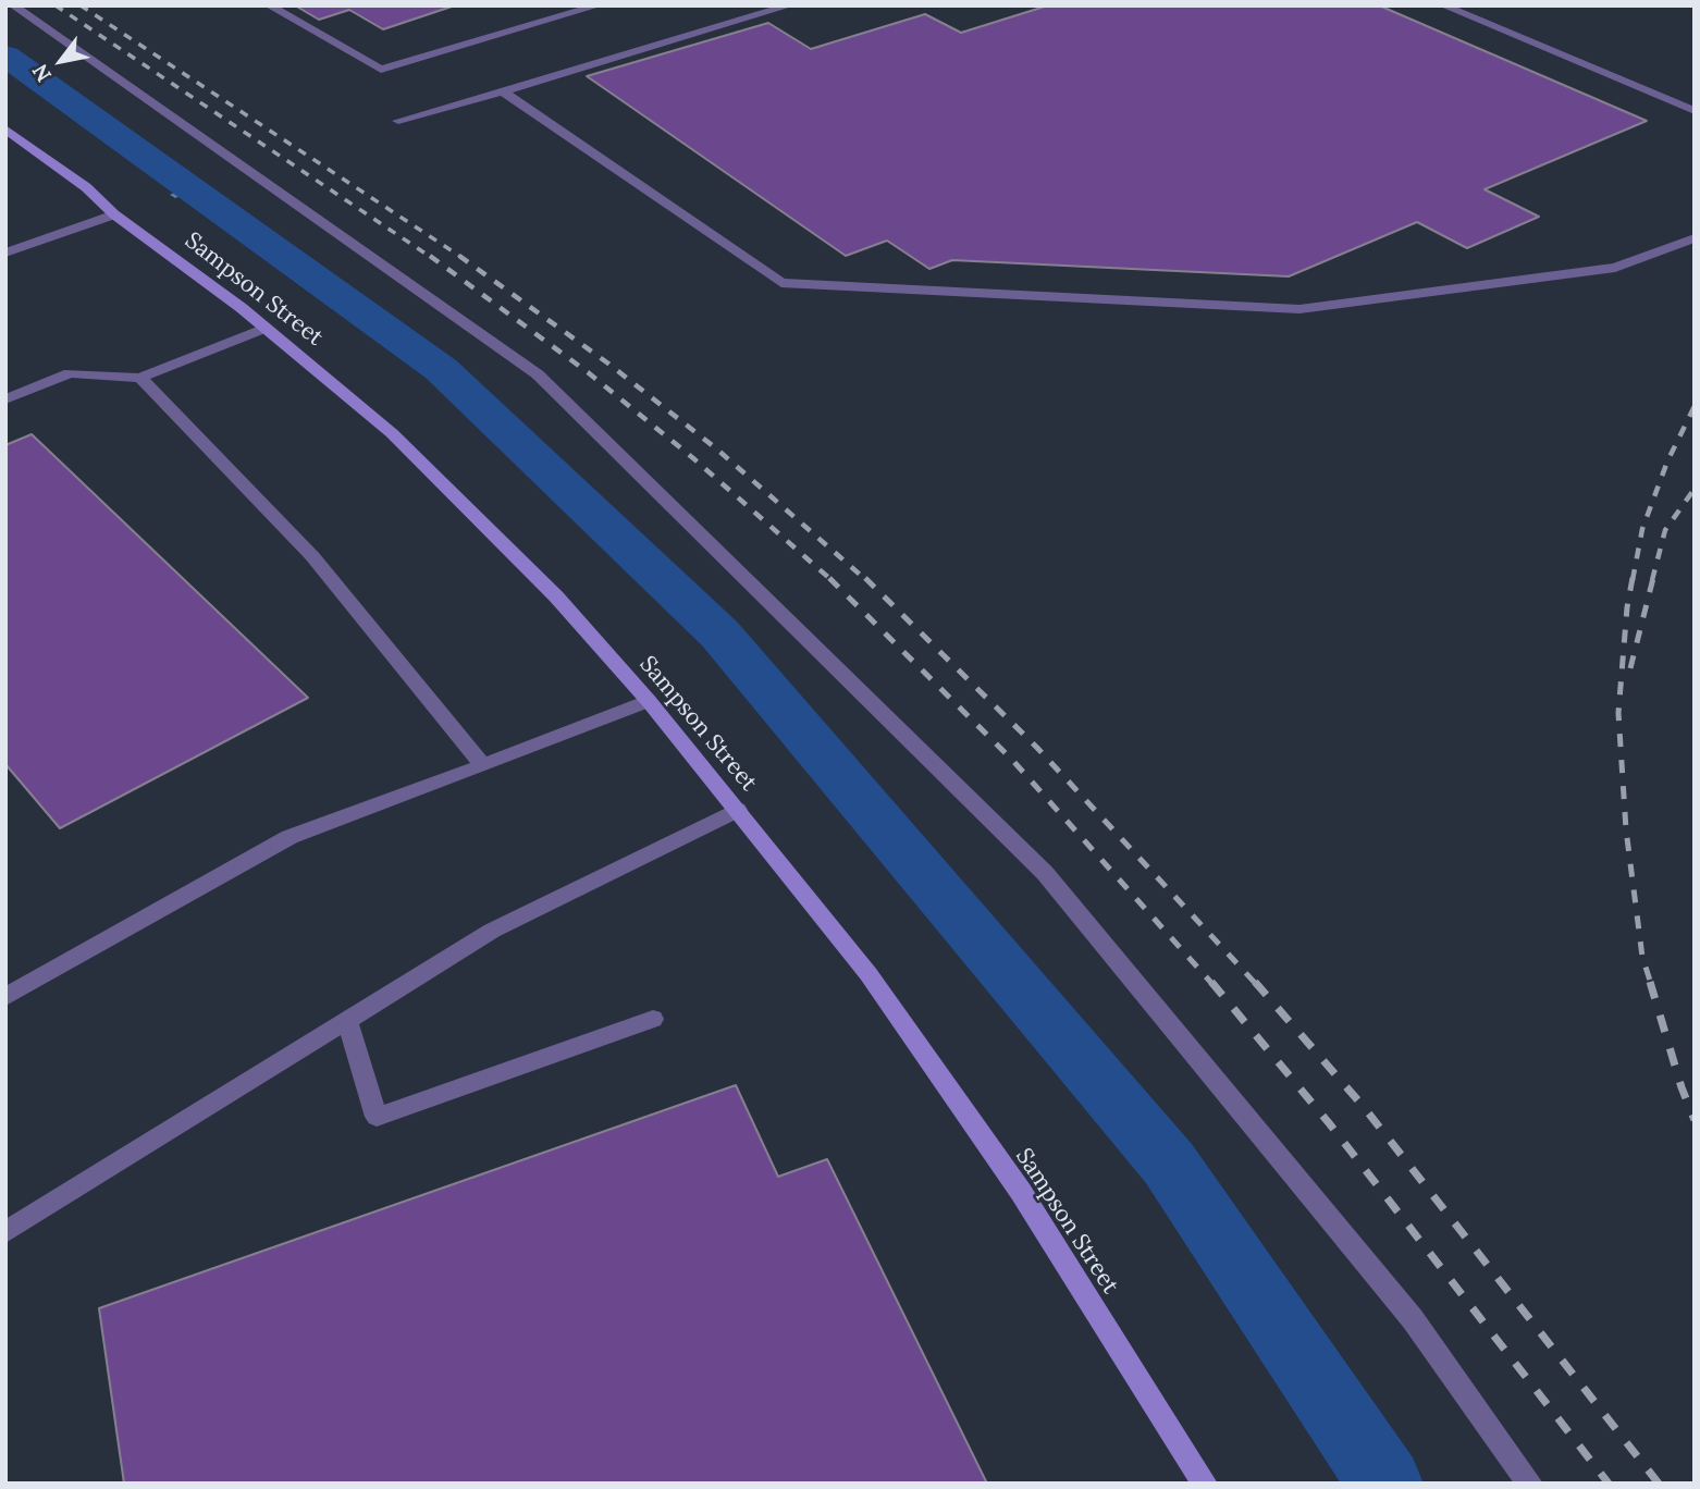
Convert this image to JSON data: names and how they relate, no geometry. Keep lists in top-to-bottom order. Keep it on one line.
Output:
{"streets":{"street":["Sampson Street"]},"north":"bottom left"}
